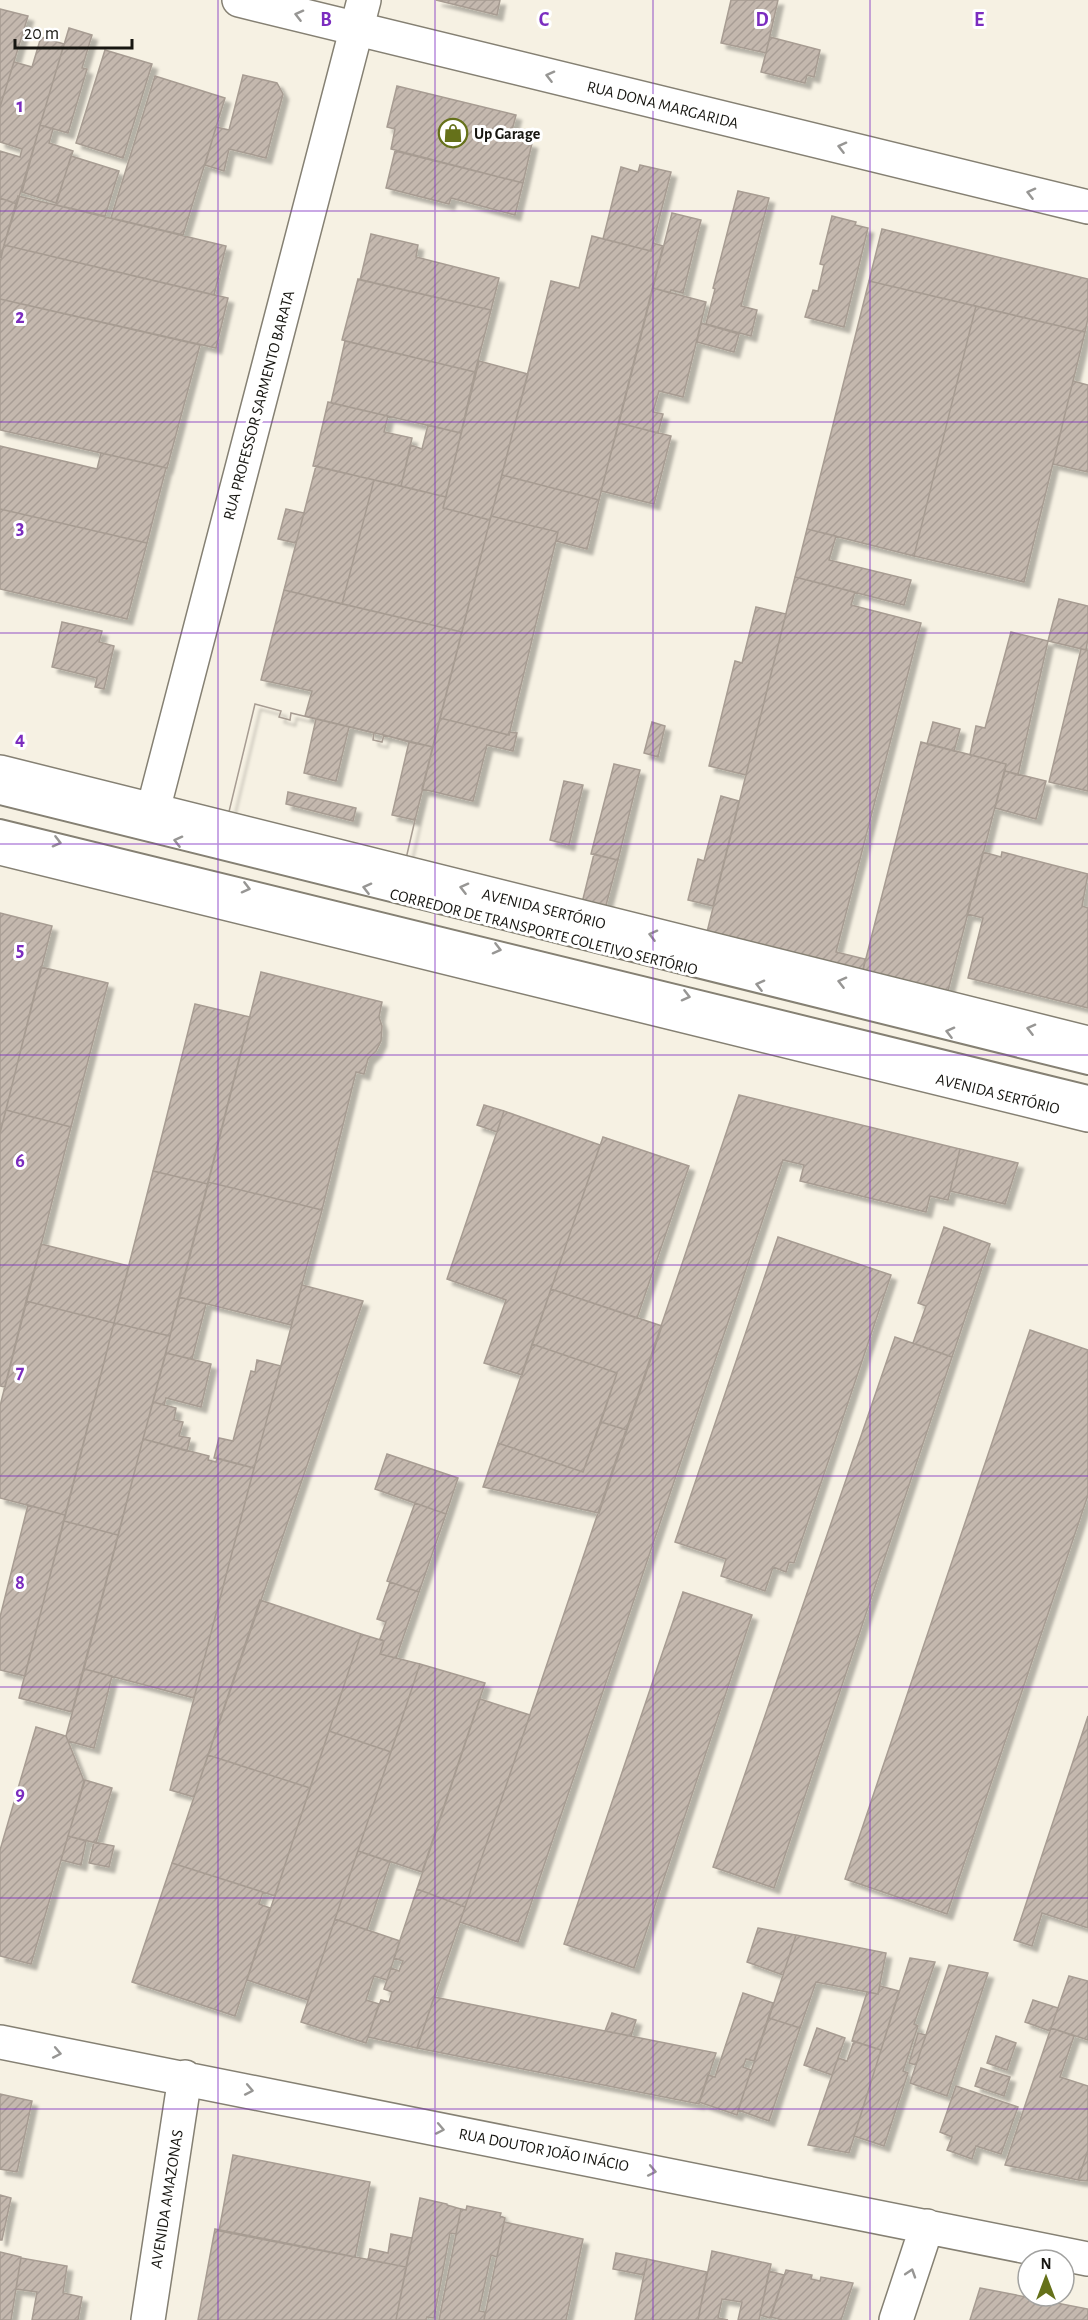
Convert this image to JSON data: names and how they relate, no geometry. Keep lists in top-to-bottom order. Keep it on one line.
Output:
{"streets":{"main road":["RUA DONA MARGARIDA","RUA PROFESSOR SARMENTO BARATA","AVENIDA SERTÓRIO","RUA DOUTOR JOÃO INÁCIO","AVENIDA AMAZONAS"],"lane":["CORREDOR DE TRANSPORTE COLETIVO SERTÓRIO"]},"crossings":[["RUA DONA MARGARIDA","RUA PROFESSOR SARMENTO BARATA"],["RUA PROFESSOR SARMENTO BARATA","AVENIDA SERTÓRIO"],["RUA PROFESSOR SARMENTO BARATA","CORREDOR DE TRANSPORTE COLETIVO SERTÓRIO"],["AVENIDA SERTÓRIO","CORREDOR DE TRANSPORTE COLETIVO SERTÓRIO"],["RUA DOUTOR JOÃO INÁCIO","AVENIDA AMAZONAS"]],"one_way":["RUA DONA MARGARIDA","RUA DOUTOR JOÃO INÁCIO"],"places":{"shop":["Up Garage"]},"scale_bar":"20 m","north":"top","grid":{"columns":["B","C","D","E"],"rows":["1","2","3","4","5","6","7","8","9"]}}
